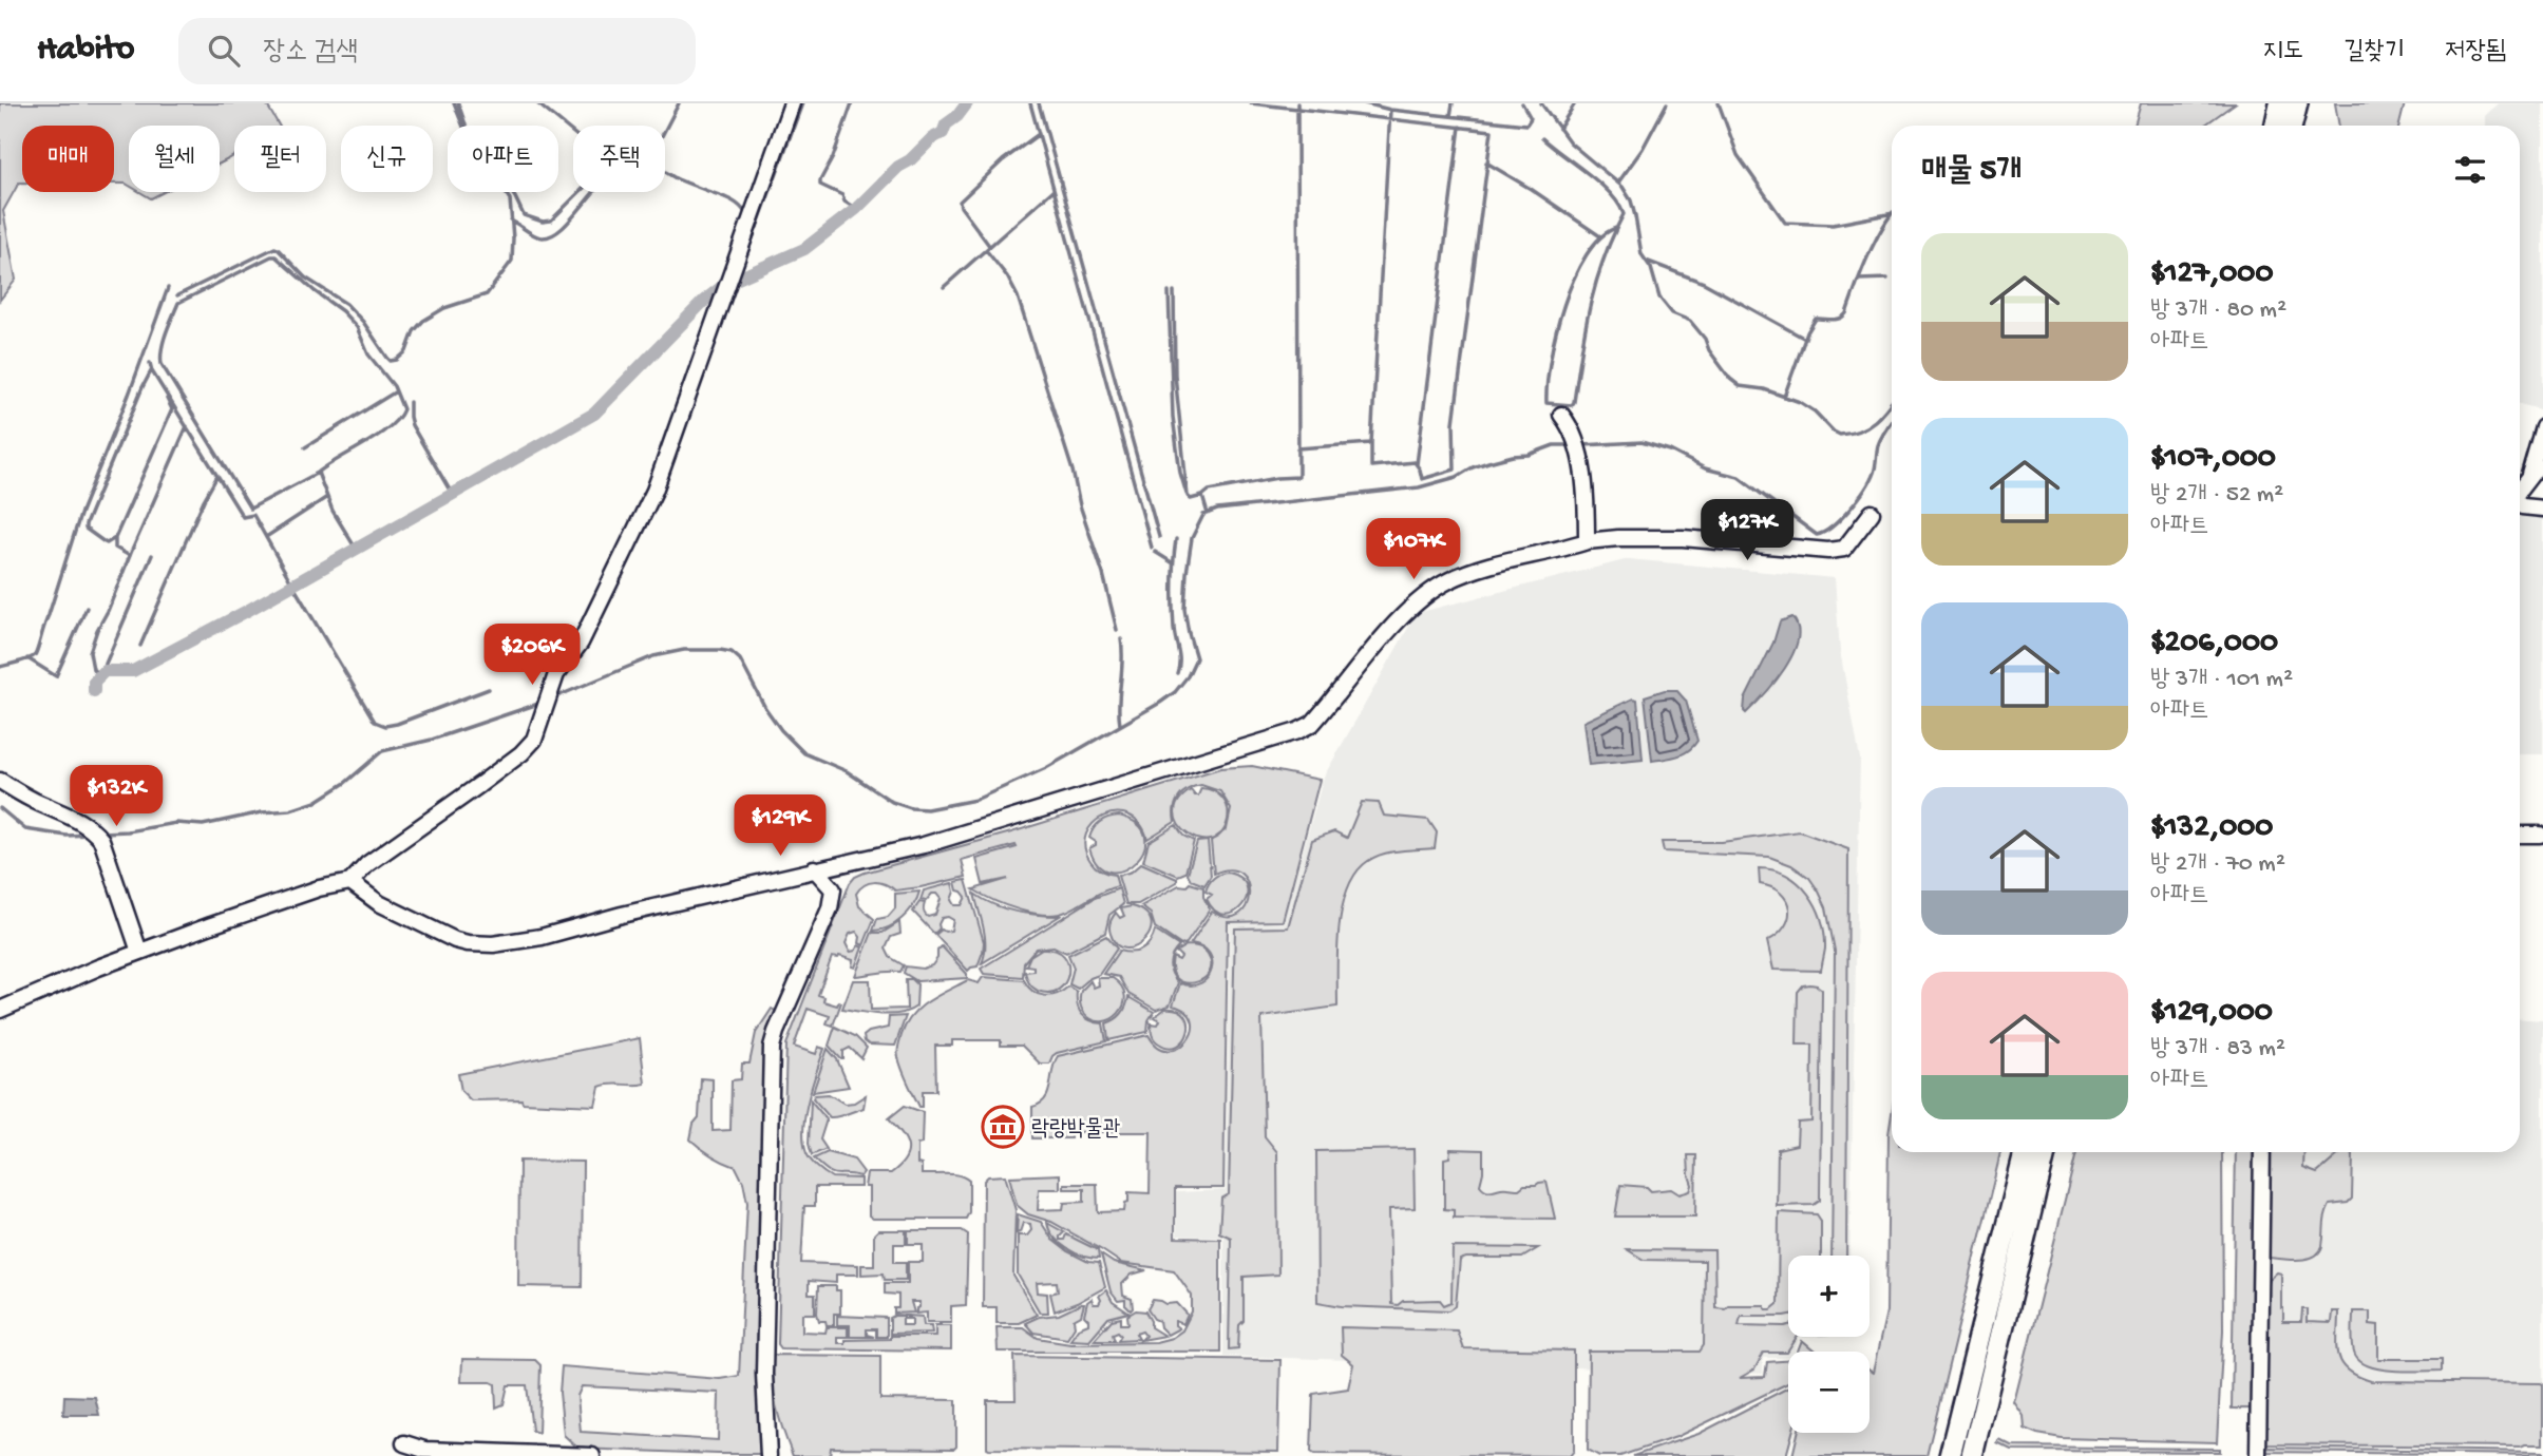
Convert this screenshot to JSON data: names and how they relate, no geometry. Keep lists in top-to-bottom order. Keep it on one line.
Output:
{"places":{"museum":["락랑박물관"]},"page":{"header":"Habito","search":"장소 검색","nav":["지도","길찾기","저장됨"],"chip":["매매","월세","필터","신규","아파트","주택"],"heading":"매물 5개","list":[{"name":"$127,000","note":"방 3개 · 80 m² · 아파트"},{"name":"$107,000","note":"방 2개 · 52 m² · 아파트"},{"name":"$206,000","note":"방 3개 · 101 m² · 아파트"},{"name":"$132,000","note":"방 2개 · 70 m² · 아파트"},{"name":"$129,000","note":"방 3개 · 83 m² · 아파트"}],"price":["$127K","$107K","$206K","$132K","$129K"],"map_buttons":["+","−"]}}
